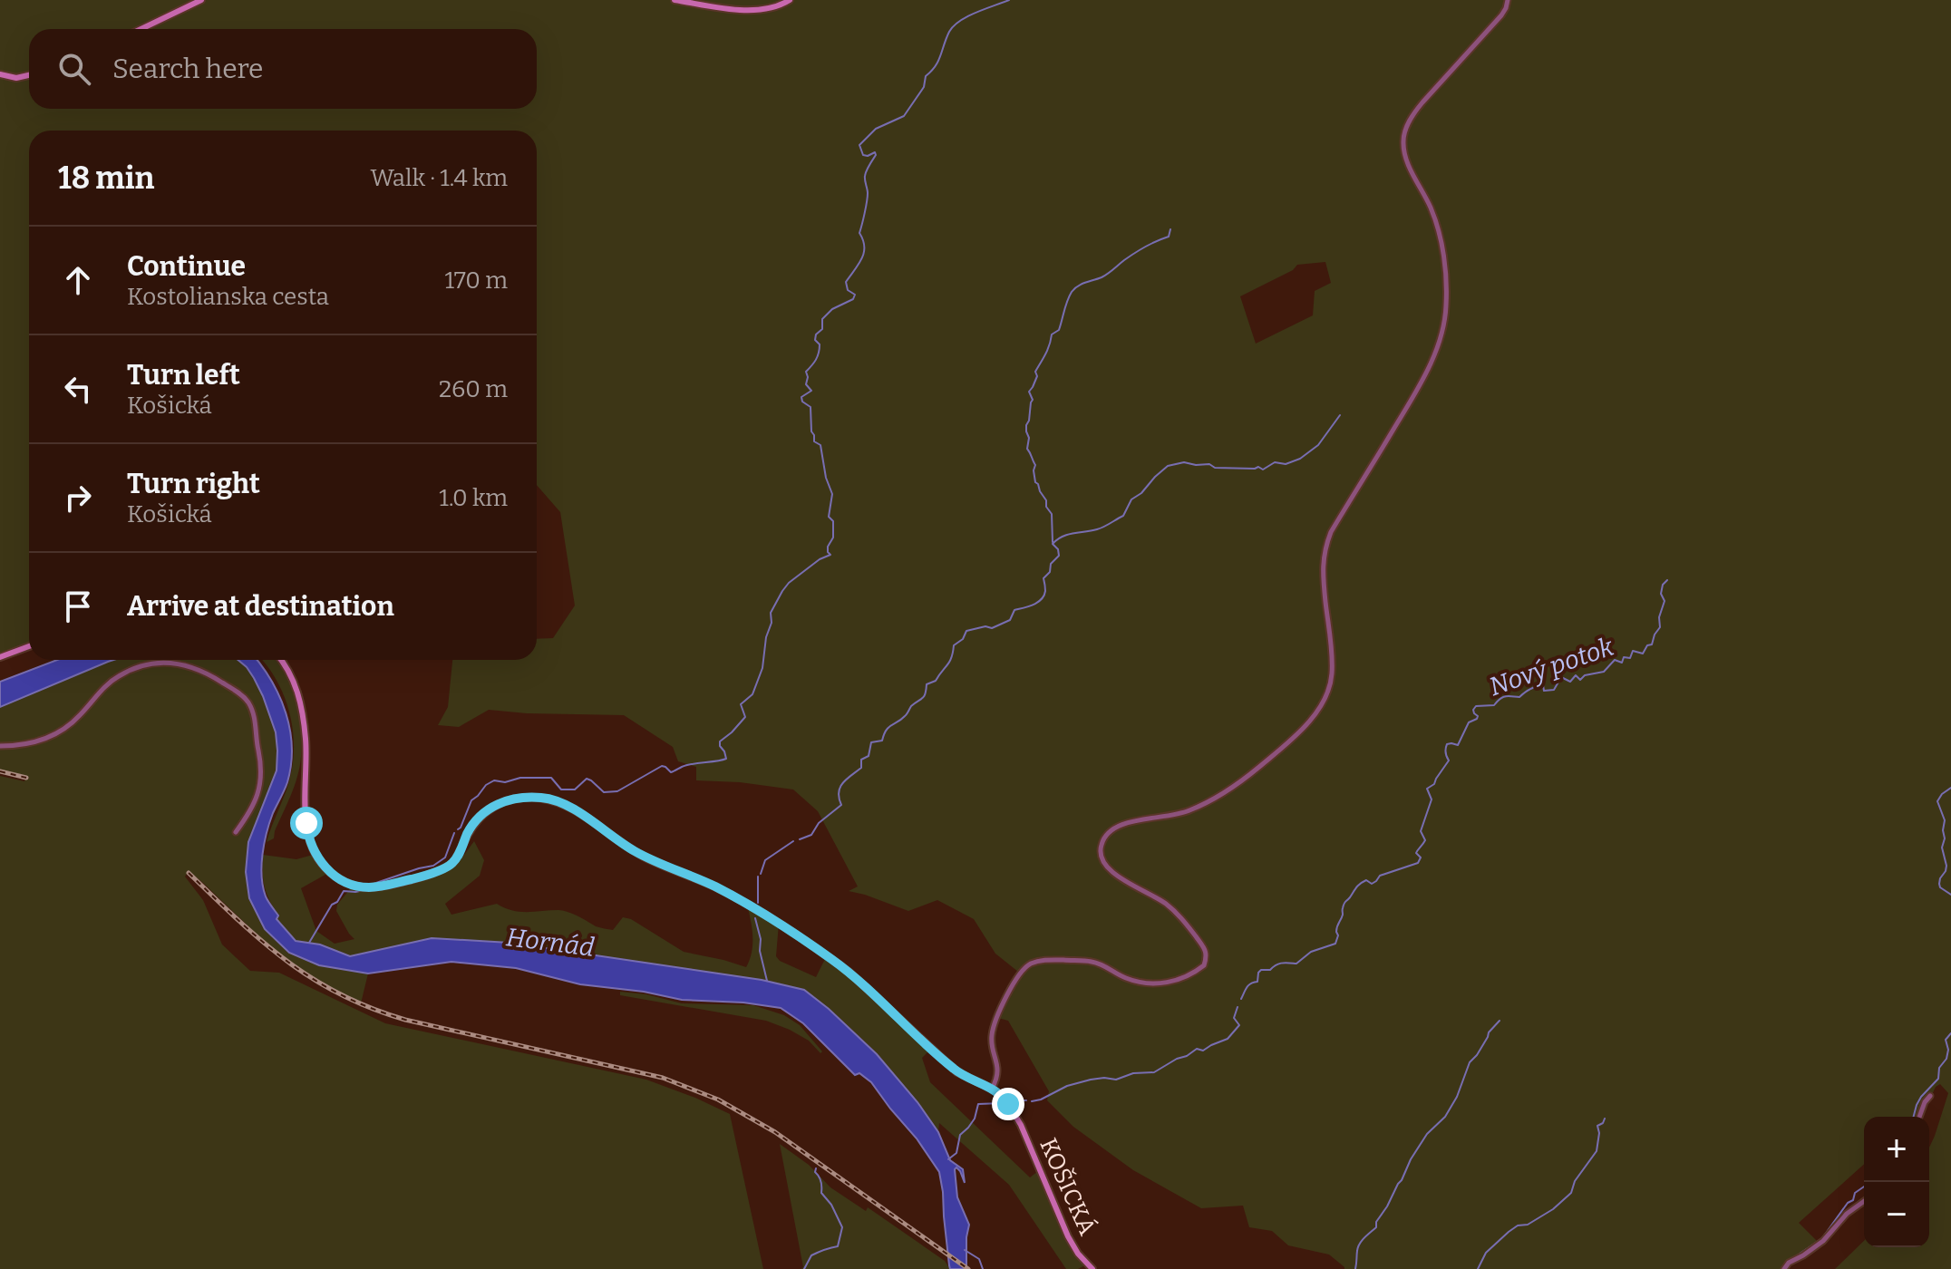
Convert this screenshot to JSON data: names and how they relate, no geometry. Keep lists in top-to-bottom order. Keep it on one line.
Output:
{"streets":{"street":["KOŠICKÁ"]},"water":["Nový potok","Hornád"],"page":{"search":"Search here","heading":["18 min","Walk · 1.4 km"],"list":[["Continue","Kostolianska cesta","170 m"],["Turn left","Košická","260 m"],["Turn right","Košická","1.0 km"],"Arrive at destination"],"map_buttons":["+","−"]}}
